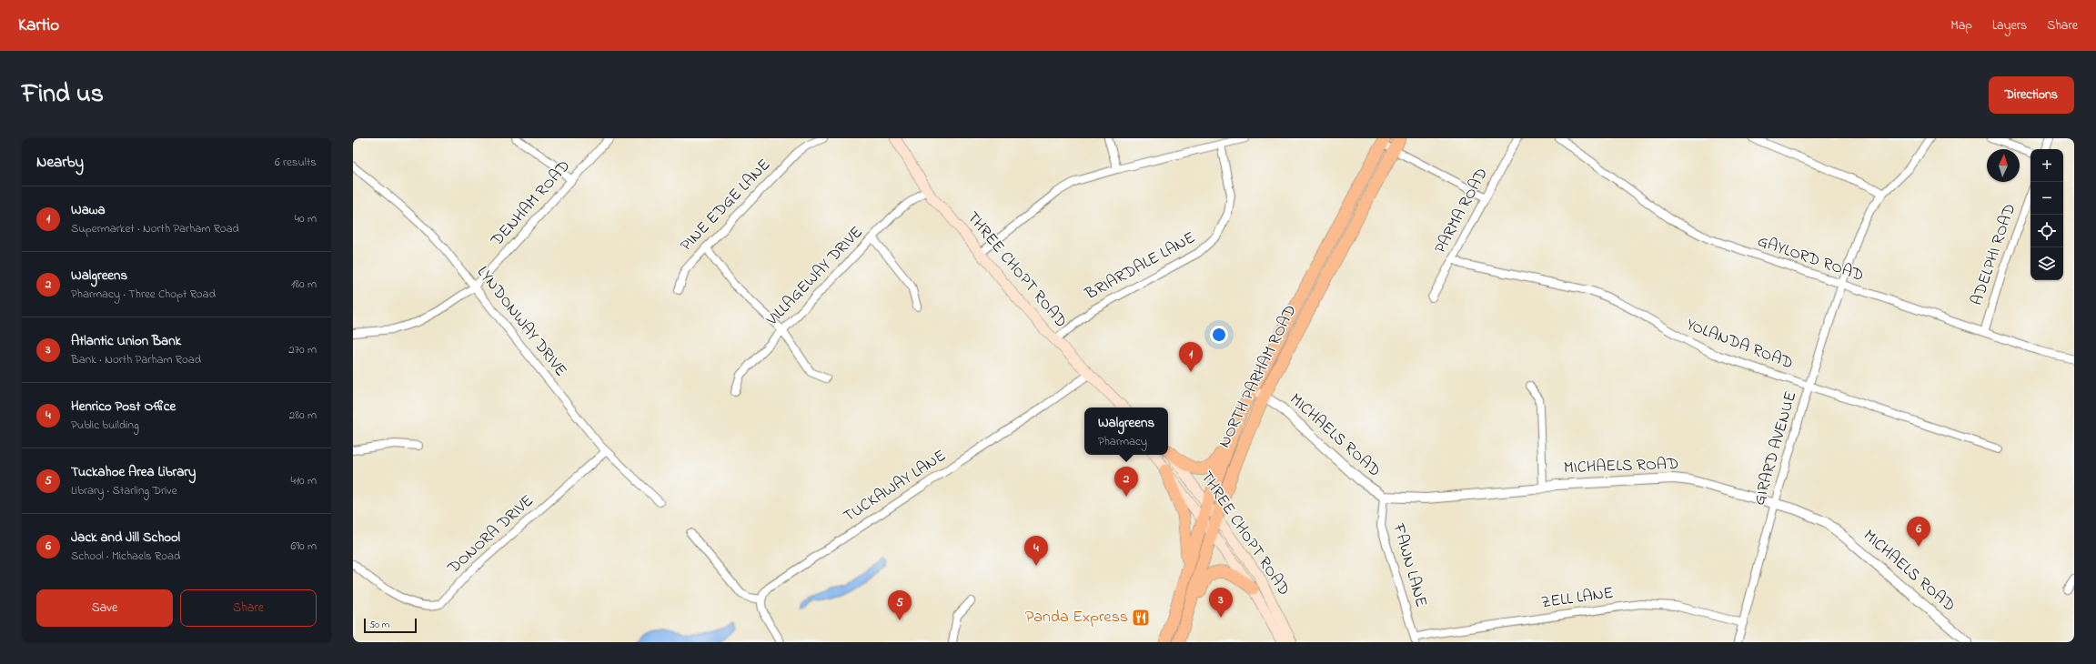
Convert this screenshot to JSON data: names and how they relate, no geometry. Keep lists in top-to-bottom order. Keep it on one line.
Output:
{"streets":{"highway":["NORTH PARHAM ROAD"],"main road":["THREE CHOPT ROAD"],"street":["DENHAM ROAD","PINE EDGE LANE","PARMA ROAD","ADELPHI ROAD","GAYLORD ROAD","BRIARDALE LANE","VILLAGEWAY DRIVE","LYNDONWAY DRIVE","YOLANDA ROAD","MICHAELS ROAD","GIRARD AVENUE","TUCKAWAY LANE","DONORA DRIVE","FAWN LANE","ZELL LANE"]},"crossings":[["DENHAM ROAD","LYNDONWAY DRIVE"],["PARMA ROAD","YOLANDA ROAD"],["ADELPHI ROAD","GAYLORD ROAD"],["GAYLORD ROAD","GIRARD AVENUE"],["BRIARDALE LANE","THREE CHOPT ROAD"],["THREE CHOPT ROAD","VILLAGEWAY DRIVE"],["THREE CHOPT ROAD","NORTH PARHAM ROAD"],["THREE CHOPT ROAD","TUCKAWAY LANE"],["LYNDONWAY DRIVE","DONORA DRIVE"],["YOLANDA ROAD","GIRARD AVENUE"],["NORTH PARHAM ROAD","MICHAELS ROAD"],["MICHAELS ROAD","GIRARD AVENUE"],["MICHAELS ROAD","FAWN LANE"],["GIRARD AVENUE","ZELL LANE"],["FAWN LANE","ZELL LANE"]],"places":{"restaurant":["Panda Express"]},"scale_bar":"50 m","north":"top","page":{"header":"Kartio","nav":["Map","Layers","Share"],"title":"Find us","buttons":["Directions",["Save","Share"]],"heading":["Nearby","6 results"],"map_buttons":["+","−"],"list":[{"mark":"1","name":"Wawa","note":"Supermarket · North Parham Road","value":"40 m"},{"mark":"2","name":"Walgreens","note":"Pharmacy · Three Chopt Road","value":"180 m"},{"mark":"3","name":"Atlantic Union Bank","note":"Bank · North Parham Road","value":"270 m"},{"mark":"4","name":"Henrico Post Office","note":"Public building","value":"280 m"},{"mark":"5","name":"Tuckahoe Area Library","note":"Library · Starling Drive","value":"410 m"},{"mark":"6","name":"Jack and Jill School","note":"School · Michaels Road","value":"690 m"}],"pins":["1","2","6","4","3","5"],"popup":["Walgreens","Pharmacy"],"scale":"50 m"}}
